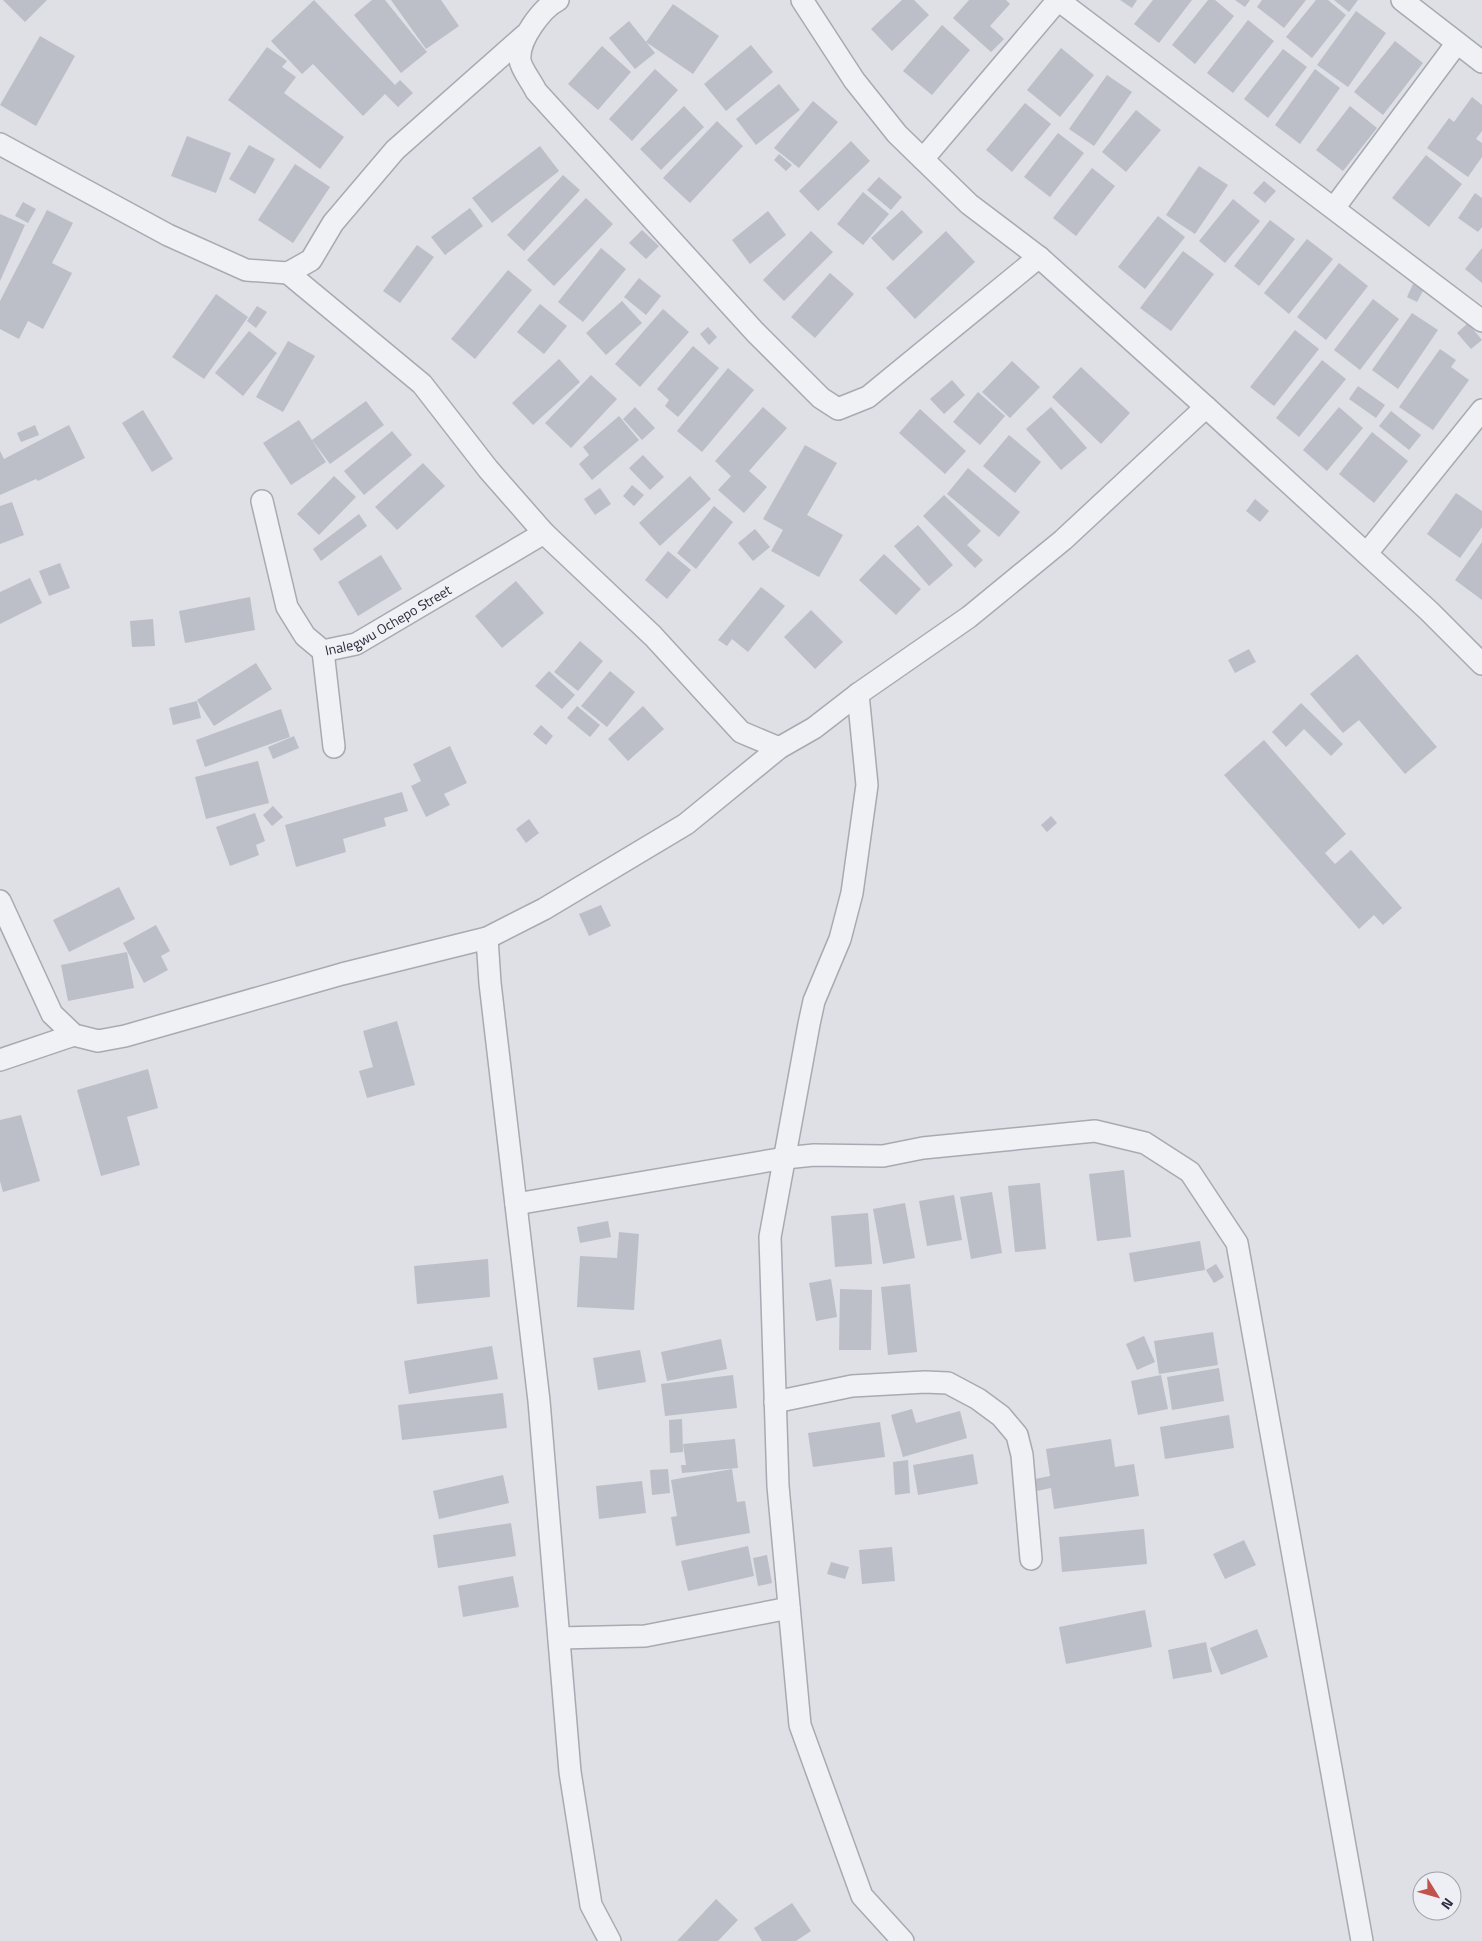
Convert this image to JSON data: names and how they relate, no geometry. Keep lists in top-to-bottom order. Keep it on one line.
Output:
{"streets":{"street":["Inalegwu Ochepo Street"]},"north":"bottom right"}
